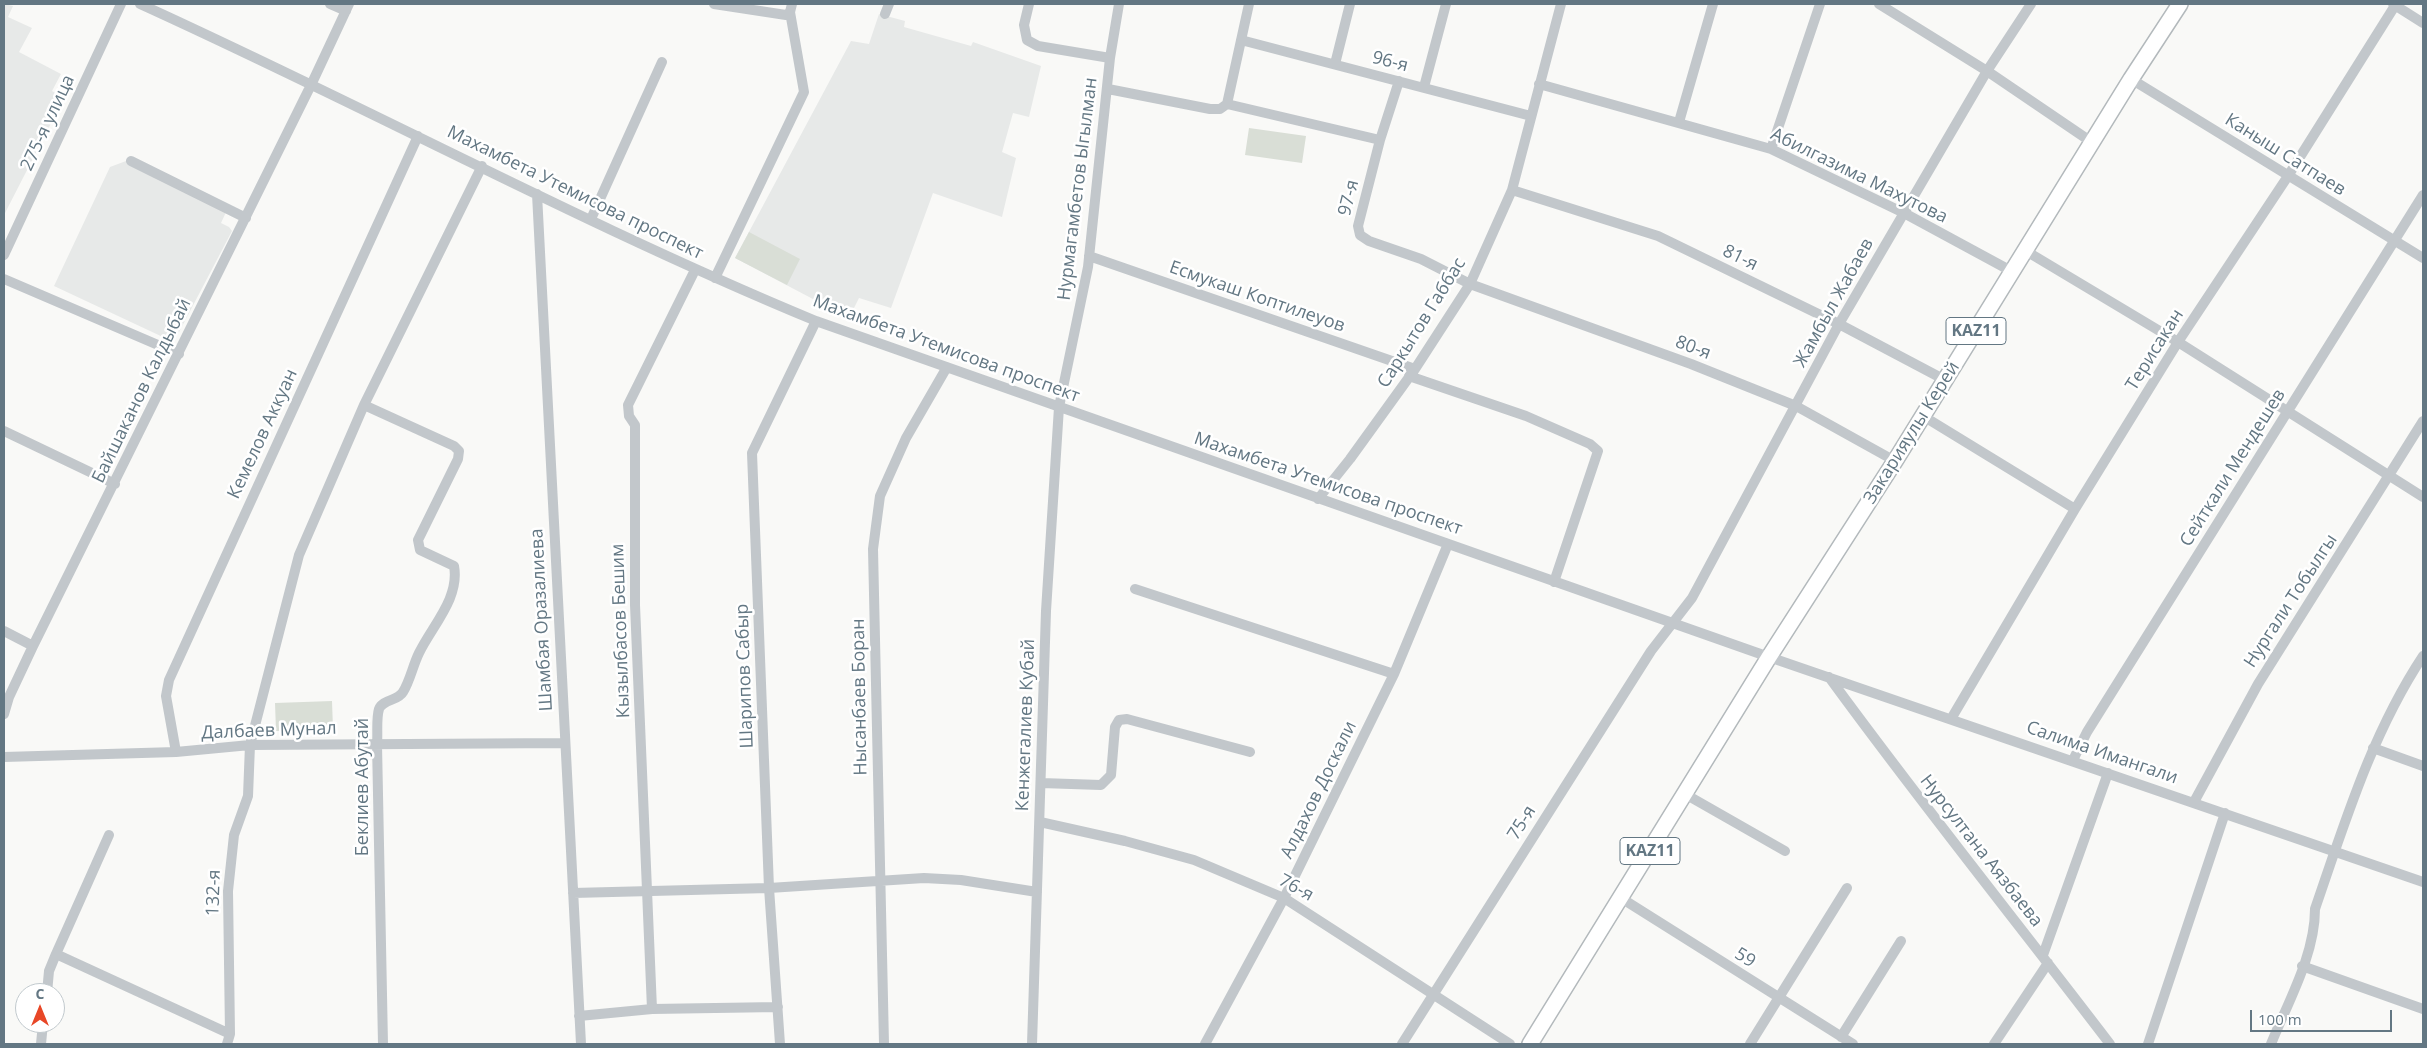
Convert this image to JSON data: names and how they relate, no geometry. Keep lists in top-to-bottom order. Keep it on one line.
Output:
{"streets":{"highway":["KAZ11","Закарияулы Керей"],"street":["96-я","275-я улица","Каныш Сатпаев","Абилгазима Махутова","Нурмагамбетов Ыгылман","Махамбета Утемисова проспект","97-я","81-я","Есмукаш Коптилеуов","Жамбыл Жабаев","Саркытов Габбас","80-я","Терисакан","Байшаканов Калдыбай","Кемелов Аккуан","Сейткали Мендешев","Нургали Тобылгы","Шамбая Оразалиева","Кызылбасов Бешим","Шарипов Сабыр","Нысанбаев Боран","Кенжегалиев Кубай","Далбаев Мунал","Салима Имангали","Беклиев Абутай","Алдахов Доскали","75-я","Нурсултана Аязбаева","76-я","132-я","59"]},"crossings":[["96-я","97-я"],["96-я","Саркытов Габбас"],["Каныш Сатпаев","Терисакан"],["Каныш Сатпаев","Закарияулы Керей"],["Каныш Сатпаев","Сейткали Мендешев"],["Абилгазима Махутова","Жамбыл Жабаев"],["Абилгазима Махутова","Саркытов Габбас"],["Абилгазима Махутова","Закарияулы Керей"],["Нурмагамбетов Ыгылман","Махамбета Утемисова проспект"],["Нурмагамбетов Ыгылман","Есмукаш Коптилеуов"],["Нурмагамбетов Ыгылман","Кенжегалиев Кубай"],["Махамбета Утемисова проспект","Есмукаш Коптилеуов"],["Махамбета Утемисова проспект","Жамбыл Жабаев"],["Махамбета Утемисова проспект","Саркытов Габбас"],["Махамбета Утемисова проспект","KAZ11"],["Махамбета Утемисова проспект","Байшаканов Калдыбай"],["Махамбета Утемисова проспект","Закарияулы Керей"],["Махамбета Утемисова проспект","Кемелов Аккуан"],["Махамбета Утемисова проспект","Шамбая Оразалиева"],["Махамбета Утемисова проспект","Кызылбасов Бешим"],["Махамбета Утемисова проспект","Шарипов Сабыр"],["Махамбета Утемисова проспект","Нысанбаев Боран"],["Махамбета Утемисова проспект","Кенжегалиев Кубай"],["Махамбета Утемисова проспект","Салима Имангали"],["Махамбета Утемисова проспект","Алдахов Доскали"],["Махамбета Утемисова проспект","75-я"],["97-я","Саркытов Габбас"],["97-я","80-я"],["81-я","Жамбыл Жабаев"],["81-я","Саркытов Габбас"],["81-я","Закарияулы Керей"],["Есмукаш Коптилеуов","Саркытов Габбас"],["Жамбыл Жабаев","80-я"],["Жамбыл Жабаев","75-я"],["Саркытов Габбас","80-я"],["KAZ11","Закарияулы Керей"],["KAZ11","Салима Имангали"],["KAZ11","59"],["80-я","Закарияулы Керей"],["Терисакан","Салима Имангали"],["Закарияулы Керей","Салима Имангали"],["Кемелов Аккуан","Далбаев Мунал"],["Сейткали Мендешев","Салима Имангали"],["Нургали Тобылгы","Салима Имангали"],["Шамбая Оразалиева","Далбаев Мунал"],["Кенжегалиев Кубай","76-я"],["Далбаев Мунал","Беклиев Абутай"],["Далбаев Мунал","132-я"],["Салима Имангали","Нурсултана Аязбаева"],["Алдахов Доскали","76-я"],["75-я","76-я"]],"scale_bar":"100 m","north":"top"}
